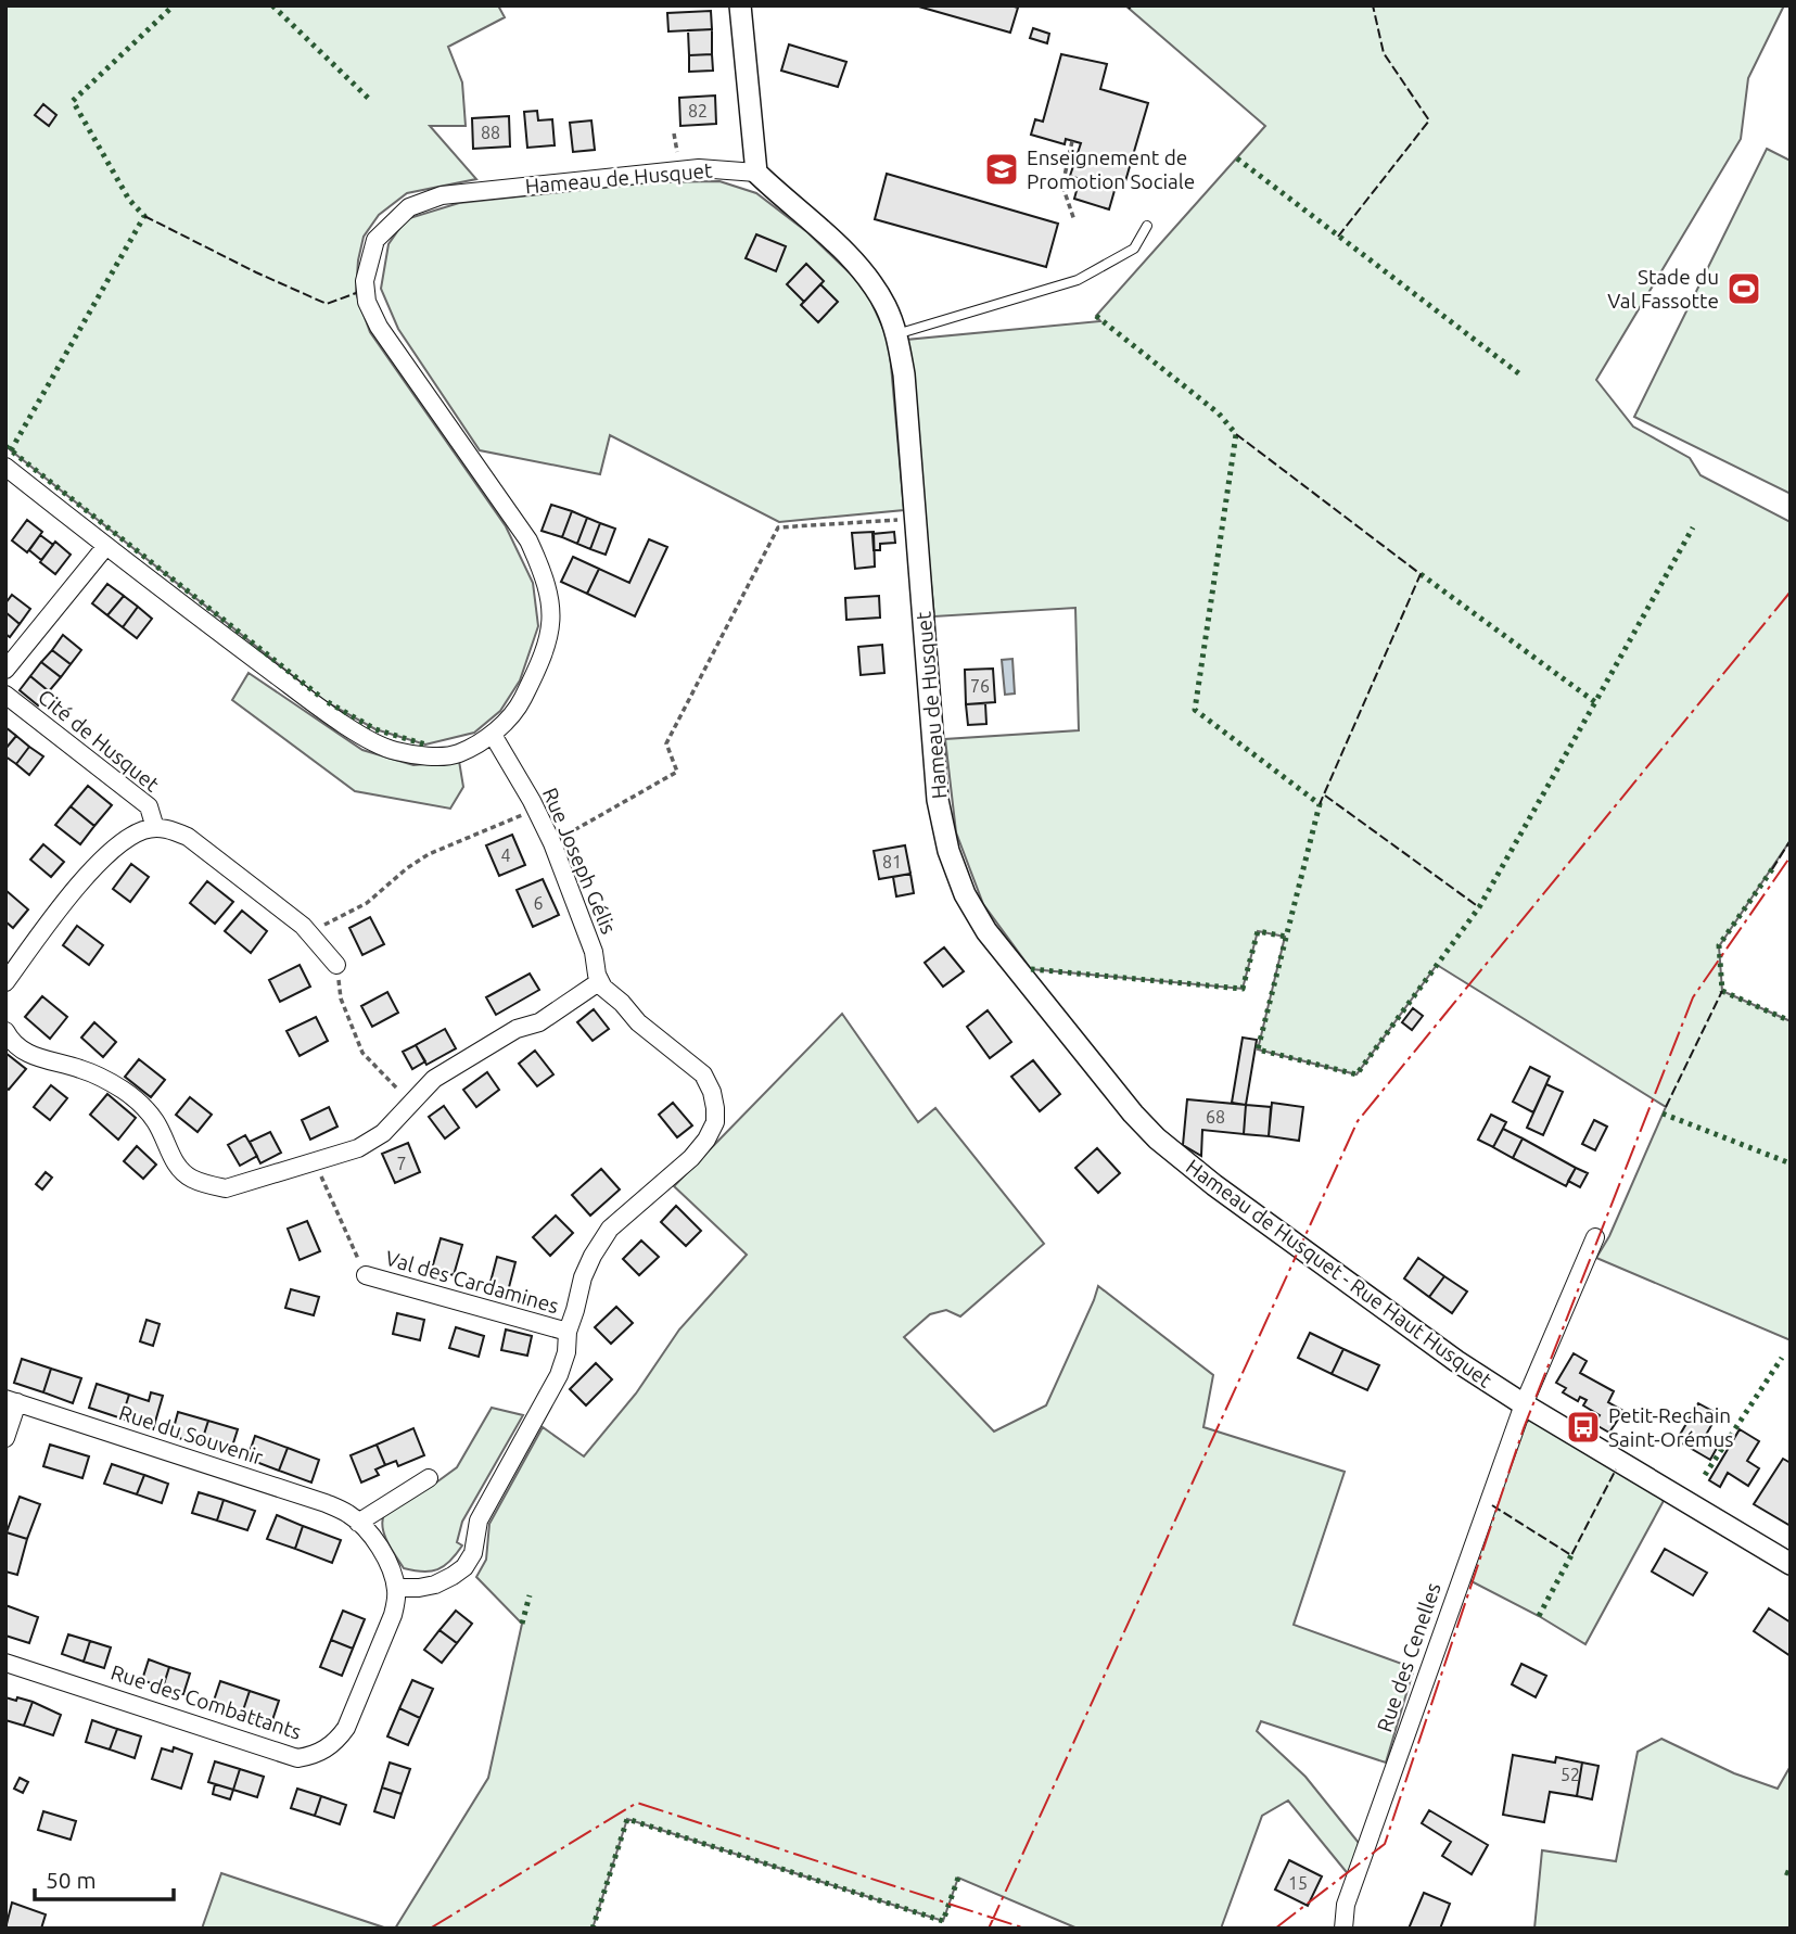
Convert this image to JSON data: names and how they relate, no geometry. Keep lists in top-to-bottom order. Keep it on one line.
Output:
{"streets":{"street":["Hameau de Husquet","Cité de Husquet","Rue Joseph Gélis","Hameau de Husquet - Rue Haut Husquet","Val des Cardamines","Rue du Souvenir","Rue des Cenelles","Rue des Combattants"]},"crossings":[["Hameau de Husquet","Rue Joseph Gélis"],["Hameau de Husquet","Hameau de Husquet - Rue Haut Husquet"],["Rue Joseph Gélis","Val des Cardamines"],["Rue Joseph Gélis","Rue des Combattants"],["Hameau de Husquet - Rue Haut Husquet","Rue des Cenelles"]],"places":{"school or university":["Enseignement de Promotion Sociale"],"sports":["Stade du Val Fassotte"],"bus stop":["Petit-Rechain Saint-Orémus"]},"house_numbers":["82","88","76","4","81","6","68","7","52","15"],"scale_bar":"50 m"}
